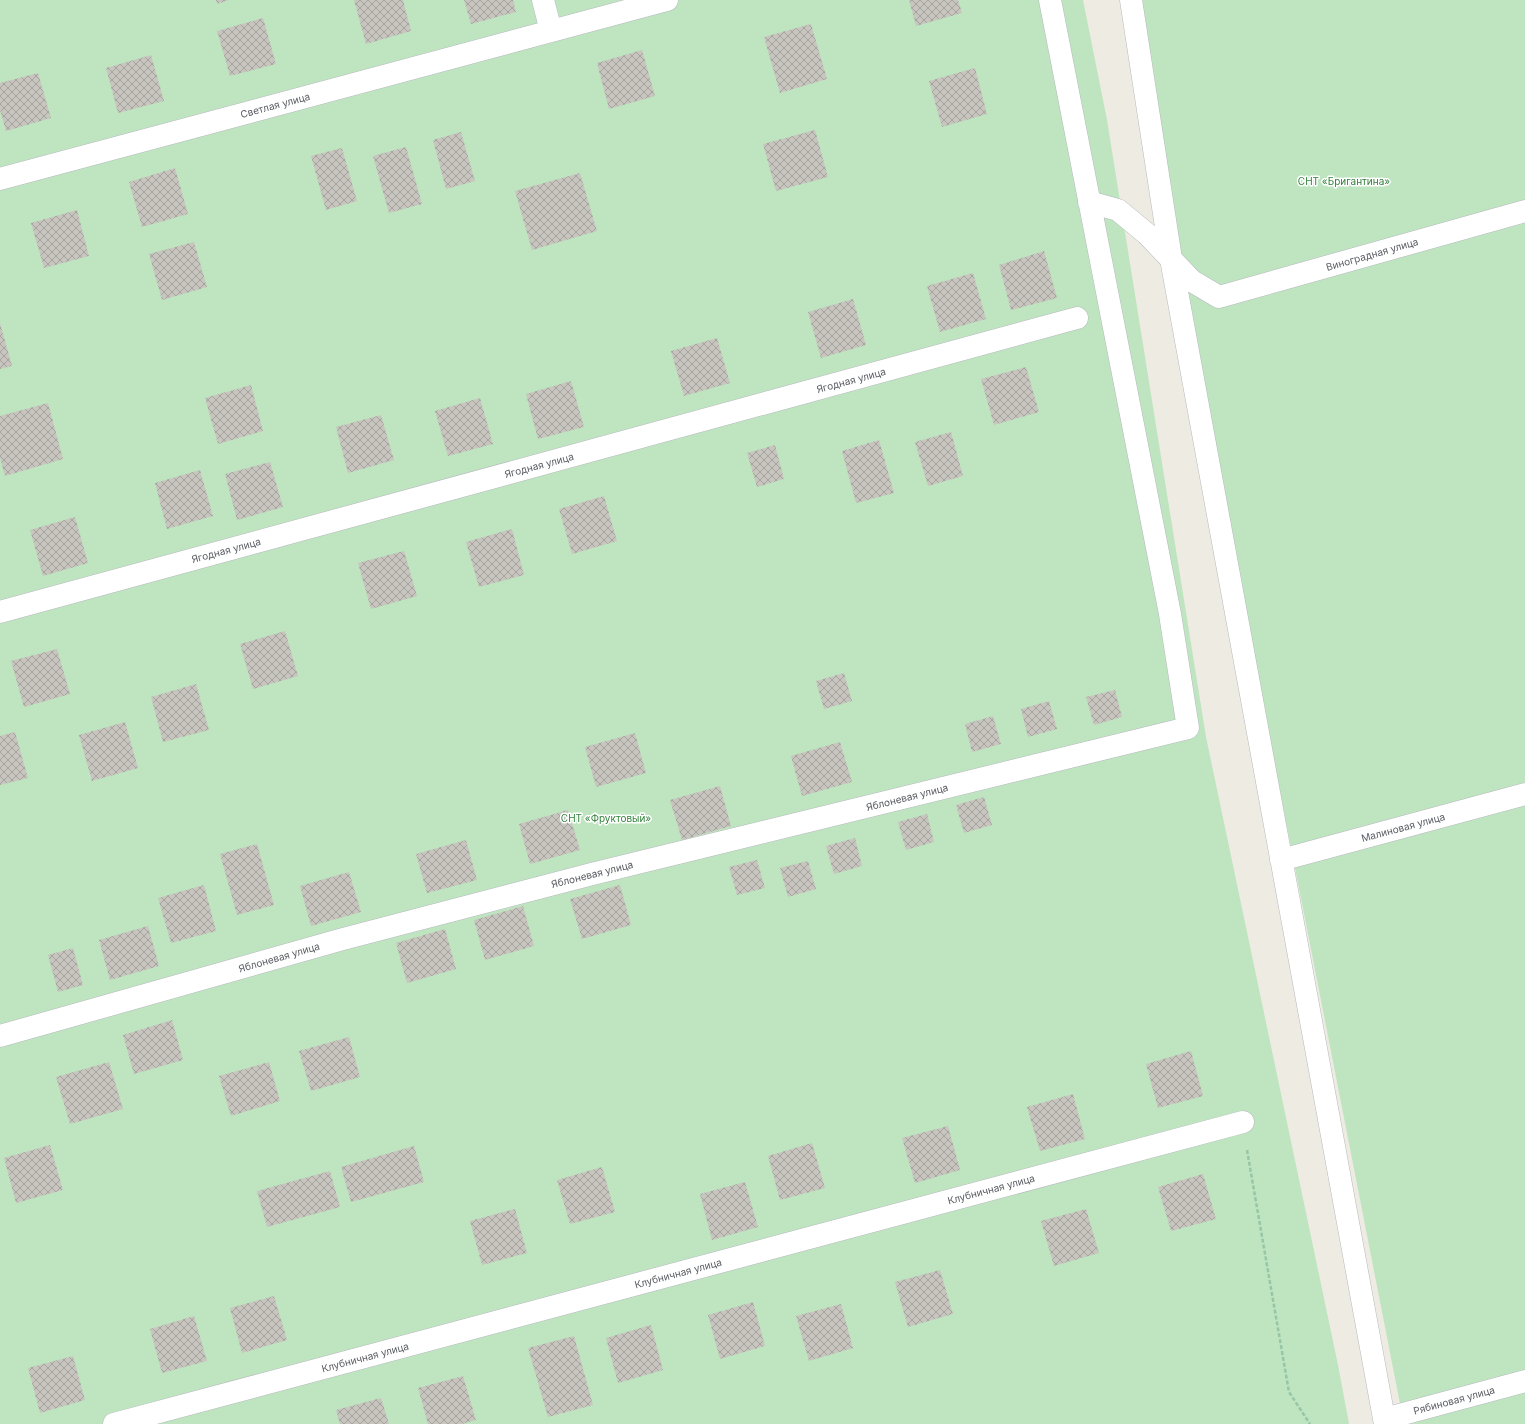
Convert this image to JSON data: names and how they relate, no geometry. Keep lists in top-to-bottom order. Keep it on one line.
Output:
{"streets":{"street":["Светлая улица","Виноградная улица","Ягодная улица","Яблоневая улица","Малиновая улица","Клубничная улица","Рябиновая улица"]},"parks":["СНТ «Бригантина»","СНТ «Фруктовый»"]}
